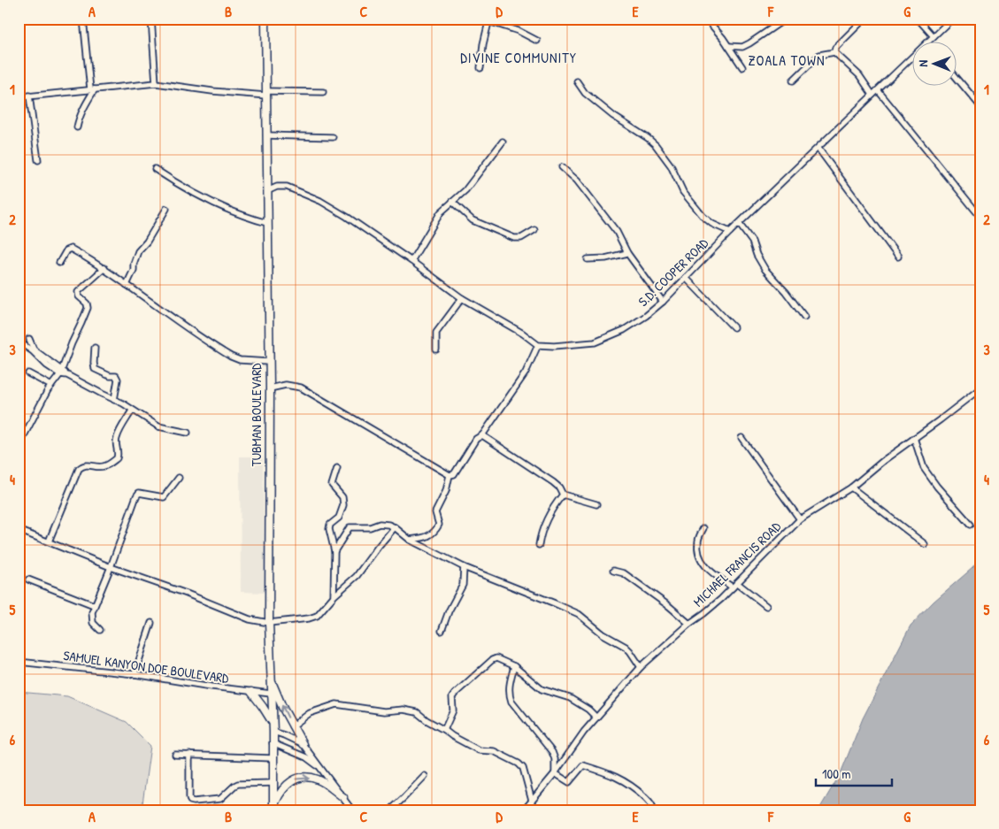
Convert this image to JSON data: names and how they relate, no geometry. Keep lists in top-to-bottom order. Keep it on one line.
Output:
{"streets":{"highway":["TUBMAN BOULEVARD"],"street":["S.D. COOPER ROAD","MICHAEL FRANCIS ROAD","SAMUEL KANYON DOE BOULEVARD"]},"crossings":[["TUBMAN BOULEVARD","SAMUEL KANYON DOE BOULEVARD"]],"districts":["DIVINE COMMUNITY","ZOALA TOWN"],"scale_bar":"100 m","north":"left","grid":{"columns":["A","B","C","D","E","F","G"],"rows":["1","2","3","4","5","6"]}}
